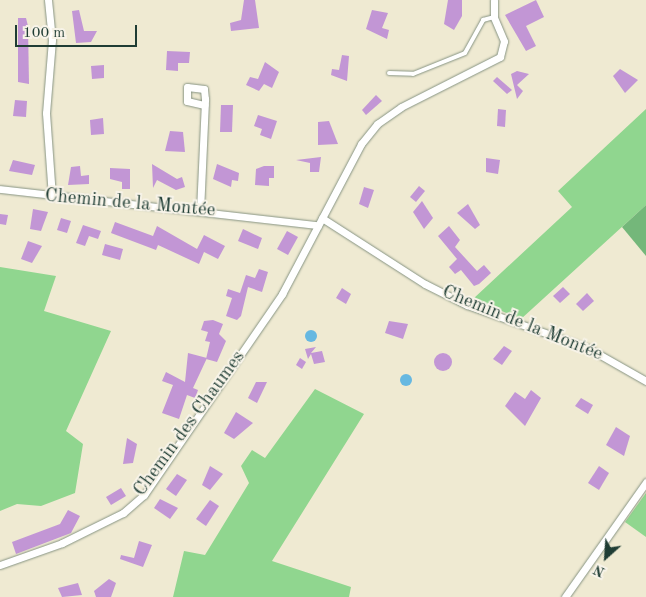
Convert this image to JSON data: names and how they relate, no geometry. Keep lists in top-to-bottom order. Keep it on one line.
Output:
{"streets":{"street":["Chemin de la Montée","Chemin des Chaumes"]},"crossings":[["Chemin de la Montée","Chemin des Chaumes"]],"scale_bar":"100 m","north":"bottom left"}
